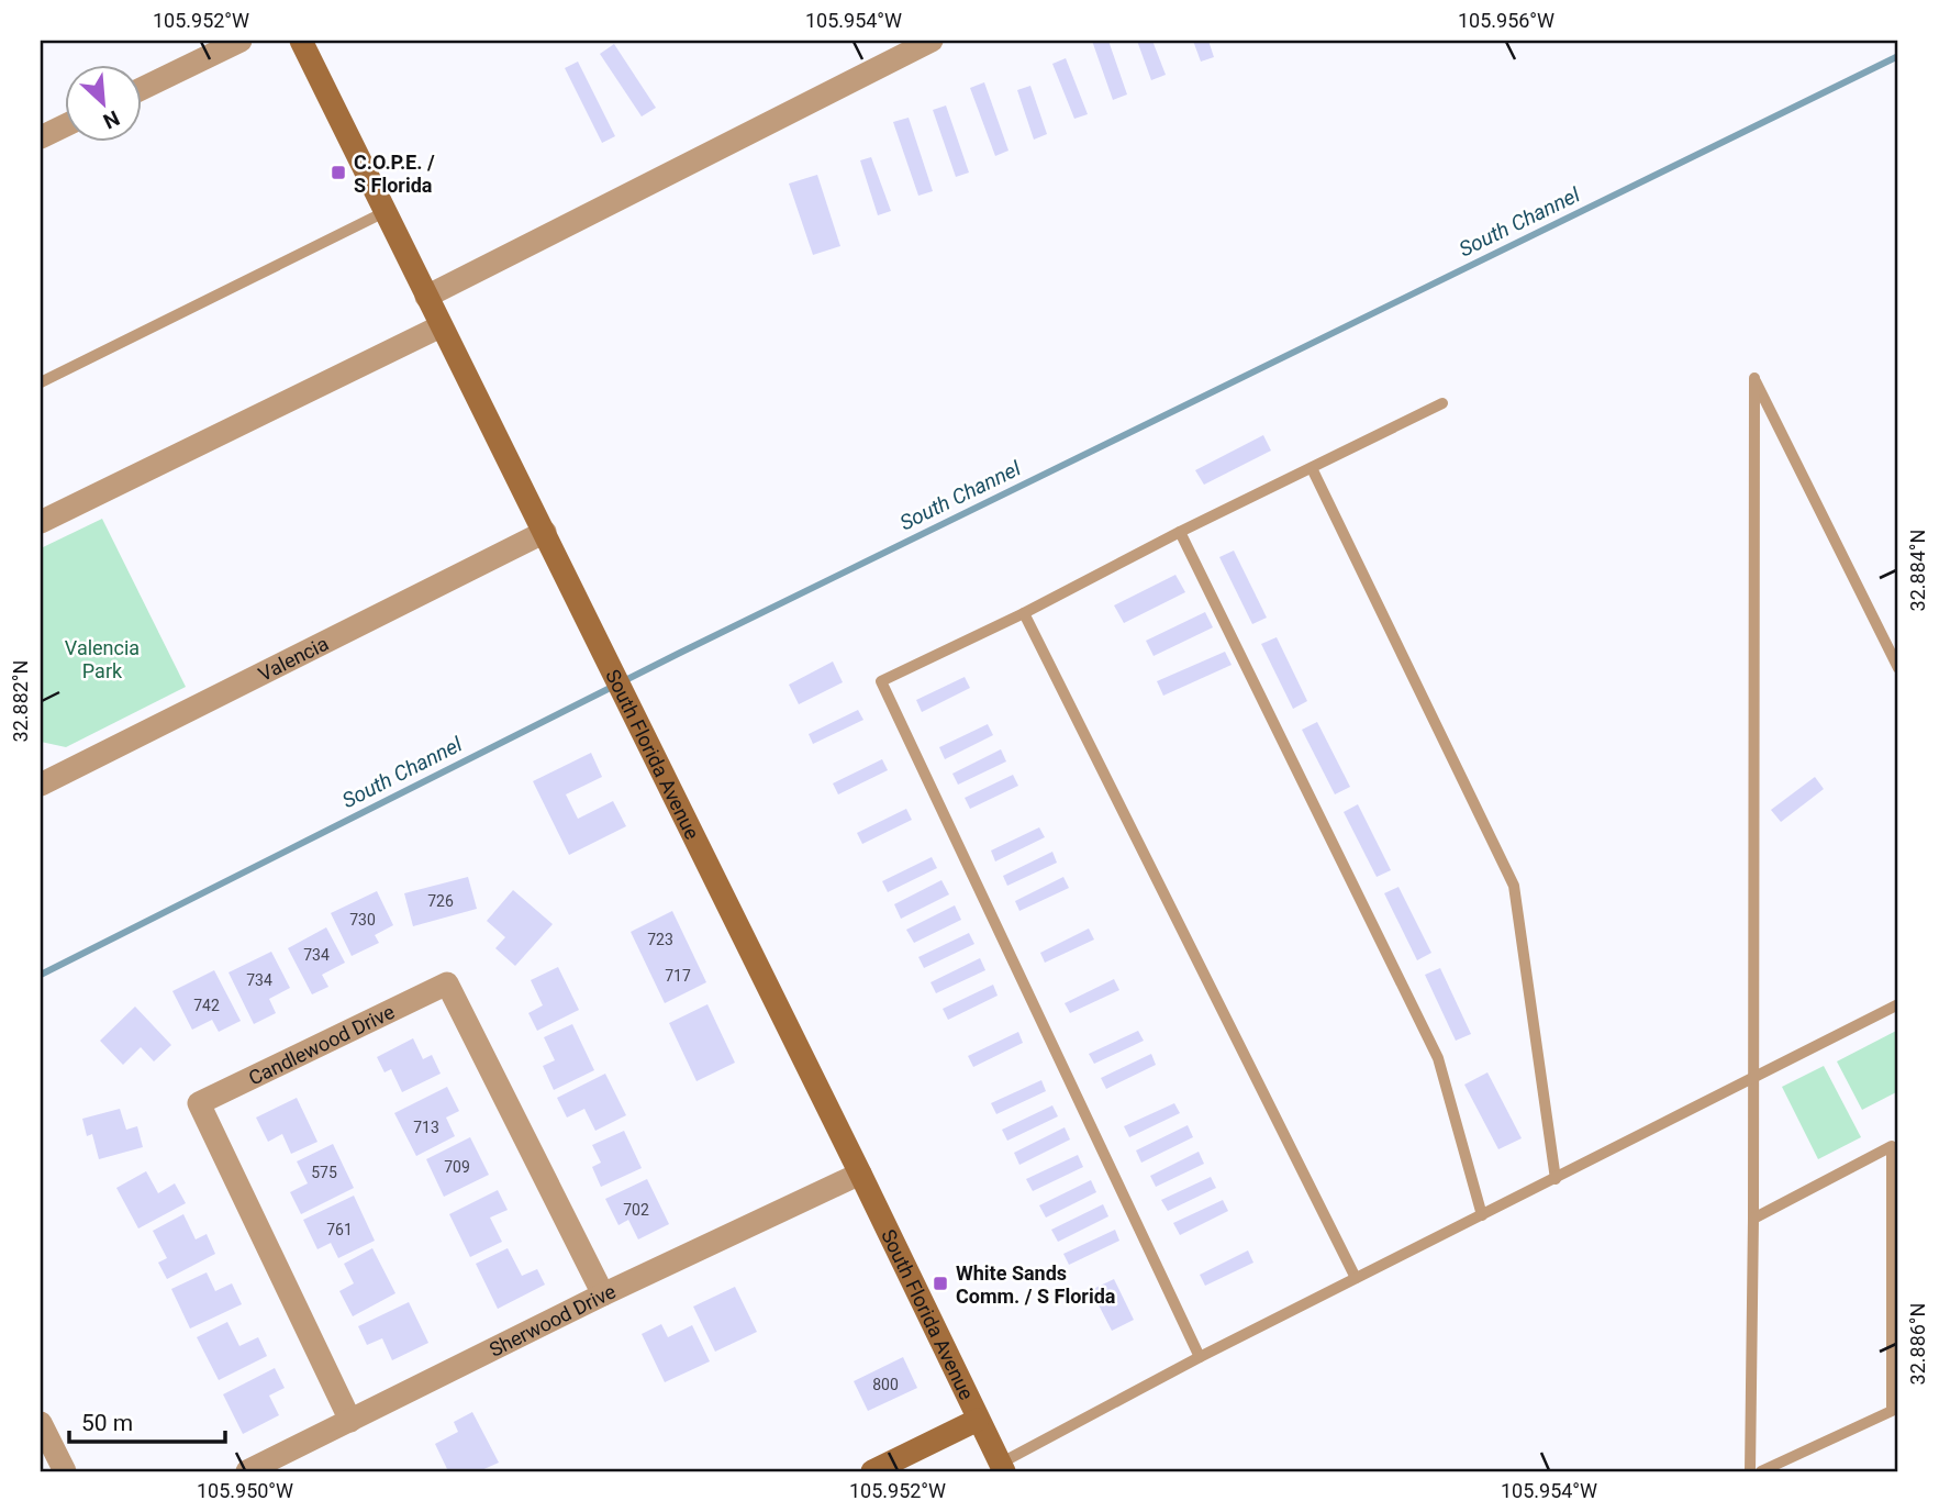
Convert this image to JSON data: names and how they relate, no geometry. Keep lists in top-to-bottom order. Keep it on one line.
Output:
{"streets":{"main road":["South Florida Avenue"],"street":["Valencia","Candlewood Drive","Sherwood Drive"]},"crossings":[["Valencia","South Florida Avenue"],["South Florida Avenue","Sherwood Drive"],["Candlewood Drive","Sherwood Drive"]],"water":["South Channel"],"parks":["Valencia Park"],"places":{"transit":["C.O.P.E. / S Florida","White Sands Comm. / S Florida"]},"house_numbers":["726","730","723","734","717","734","742","713","709","575","702","761","800"],"scale_bar":"50 m","north":"bottom right","coordinates":["105.952°W","105.954°W","105.956°W","32.884°N","32.882°N","32.886°N","105.950°W"]}
